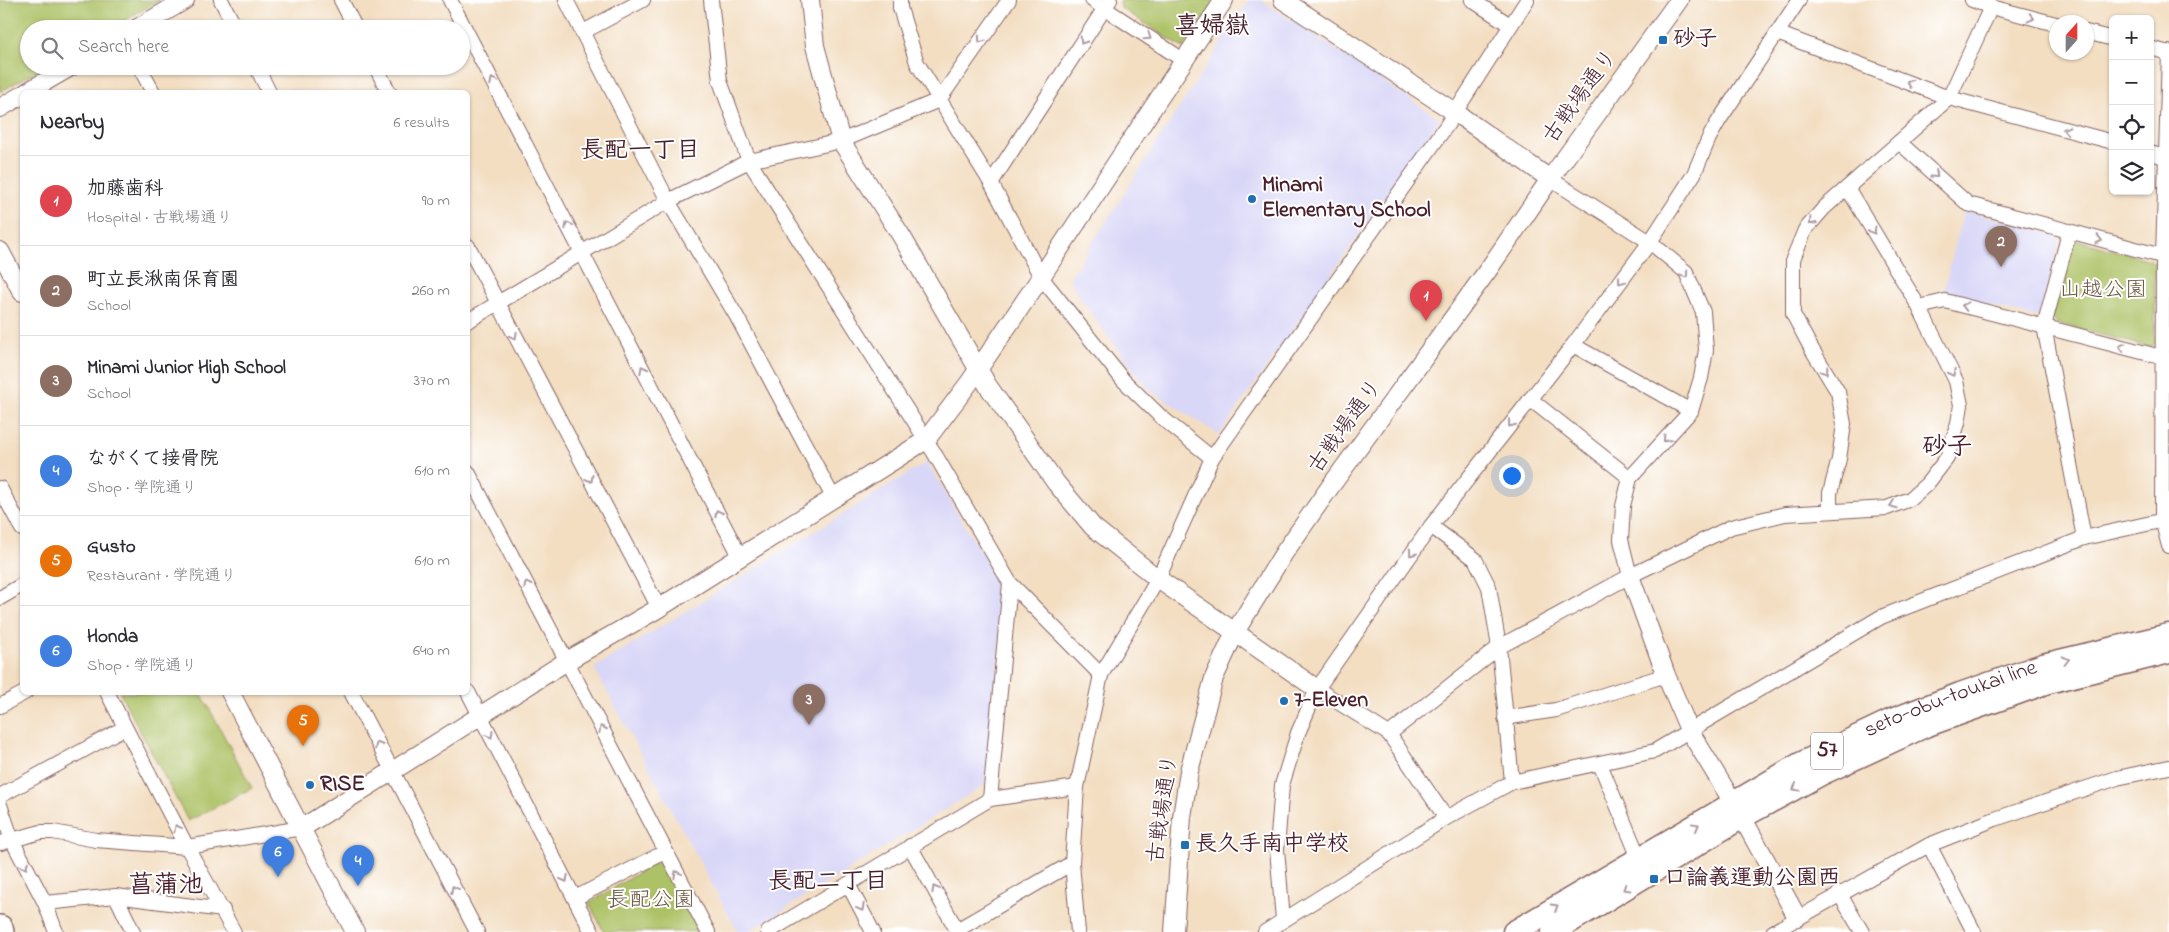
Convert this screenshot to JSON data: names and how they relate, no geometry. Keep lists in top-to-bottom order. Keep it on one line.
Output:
{"streets":{"main road":["seto-obu-toukai line","57"],"street":["古戦場通り"]},"crossings":[["seto-obu-toukai line","57"]],"districts":["喜婦嶽","長配一丁目","砂子","長配二丁目","菖蒲池"],"parks":["山越公園","長配公園"],"places":{"transit":["砂子","長久手南中学校","口論義運動公園西"],"other":["Minami Elementary School","7-Eleven","RISE"]},"north":"top","page":{"map_buttons":["+","−"],"search":"Search here","heading":["Nearby","6 results"],"list":[{"mark":"1","name":"加藤歯科","note":"Hospital · 古戦場通り","value":"90 m"},{"mark":"2","name":"町立長湫南保育園","note":"School","value":"260 m"},{"mark":"3","name":"Minami Junior High School","note":"School","value":"370 m"},{"mark":"4","name":"ながくて接骨院","note":"Shop · 学院通り","value":"610 m"},{"mark":"5","name":"Gusto","note":"Restaurant · 学院通り","value":"610 m"},{"mark":"6","name":"Honda","note":"Shop · 学院通り","value":"640 m"}],"pins":["2","1","3","5","6","4"]}}
